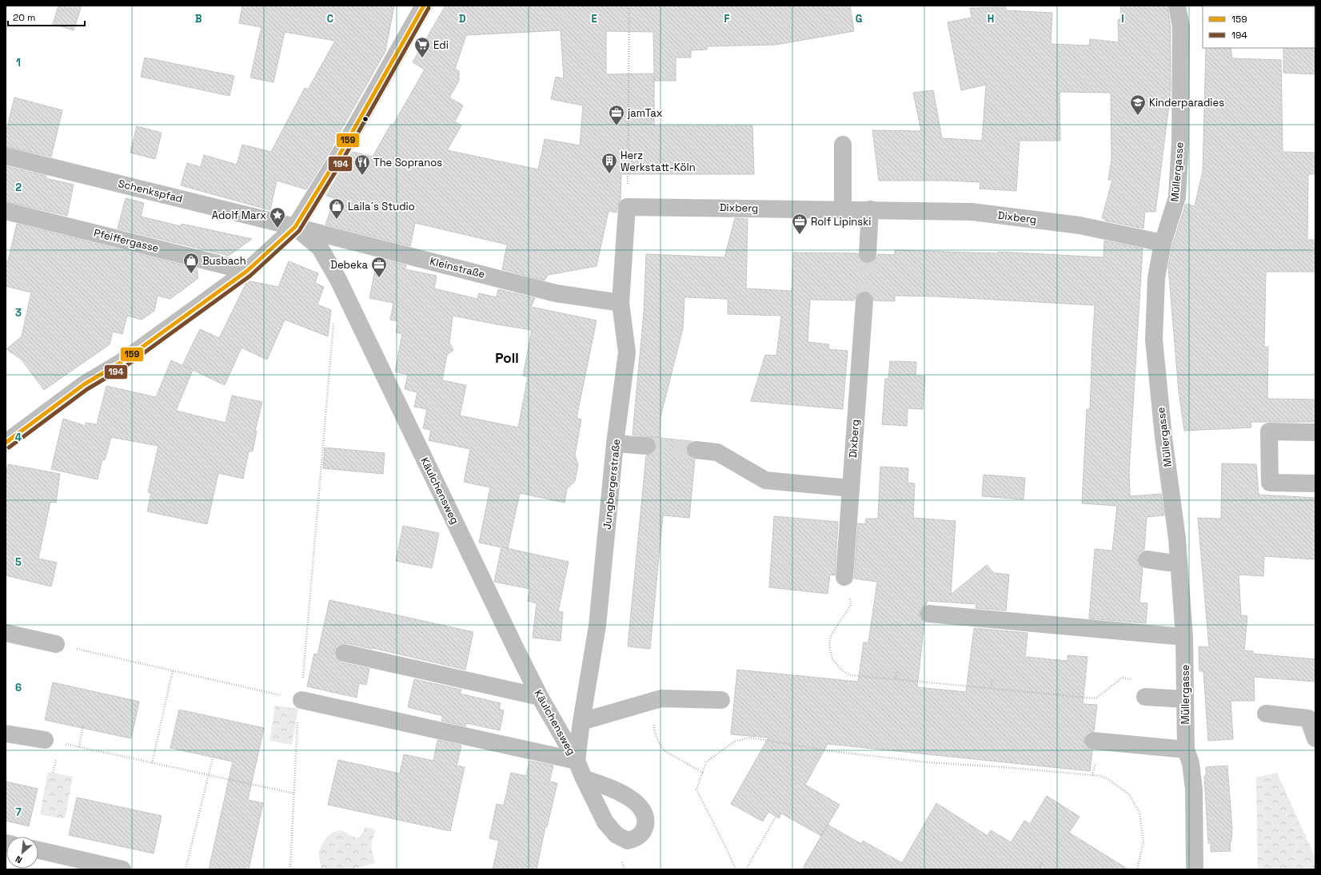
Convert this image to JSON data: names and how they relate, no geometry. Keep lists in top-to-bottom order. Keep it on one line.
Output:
{"streets":{"street":["Müllergasse","Schenkspfad","Dixberg","Pfeiffergasse","Kleinstraße","Jungbergerstraße","Käulchensweg"]},"crossings":[["Müllergasse","Dixberg"],["Schenkspfad","Kleinstraße"],["Schenkspfad","Käulchensweg"],["Dixberg","Jungbergerstraße"],["Kleinstraße","Jungbergerstraße"],["Kleinstraße","Käulchensweg"],["Jungbergerstraße","Käulchensweg"]],"districts":["Poll"],"places":{"supermarket":["Edi"],"school or university":["Kinderparadies"],"office":["jamTax","Rolf Lipinski","Debeka"],"building":["Herz Werkstatt-Köln"],"restaurant":["The Sopranos"],"shop":["Laila´s Studio","Busbach"],"place":["Adolf Marx"]},"lines":["transit line 159","transit line 194"],"legend":["159","194"],"scale_bar":"20 m","north":"bottom left","grid":{"columns":["B","C","D","E","F","G","H","I"],"rows":["1","2","3","4","5","6","7"]}}
